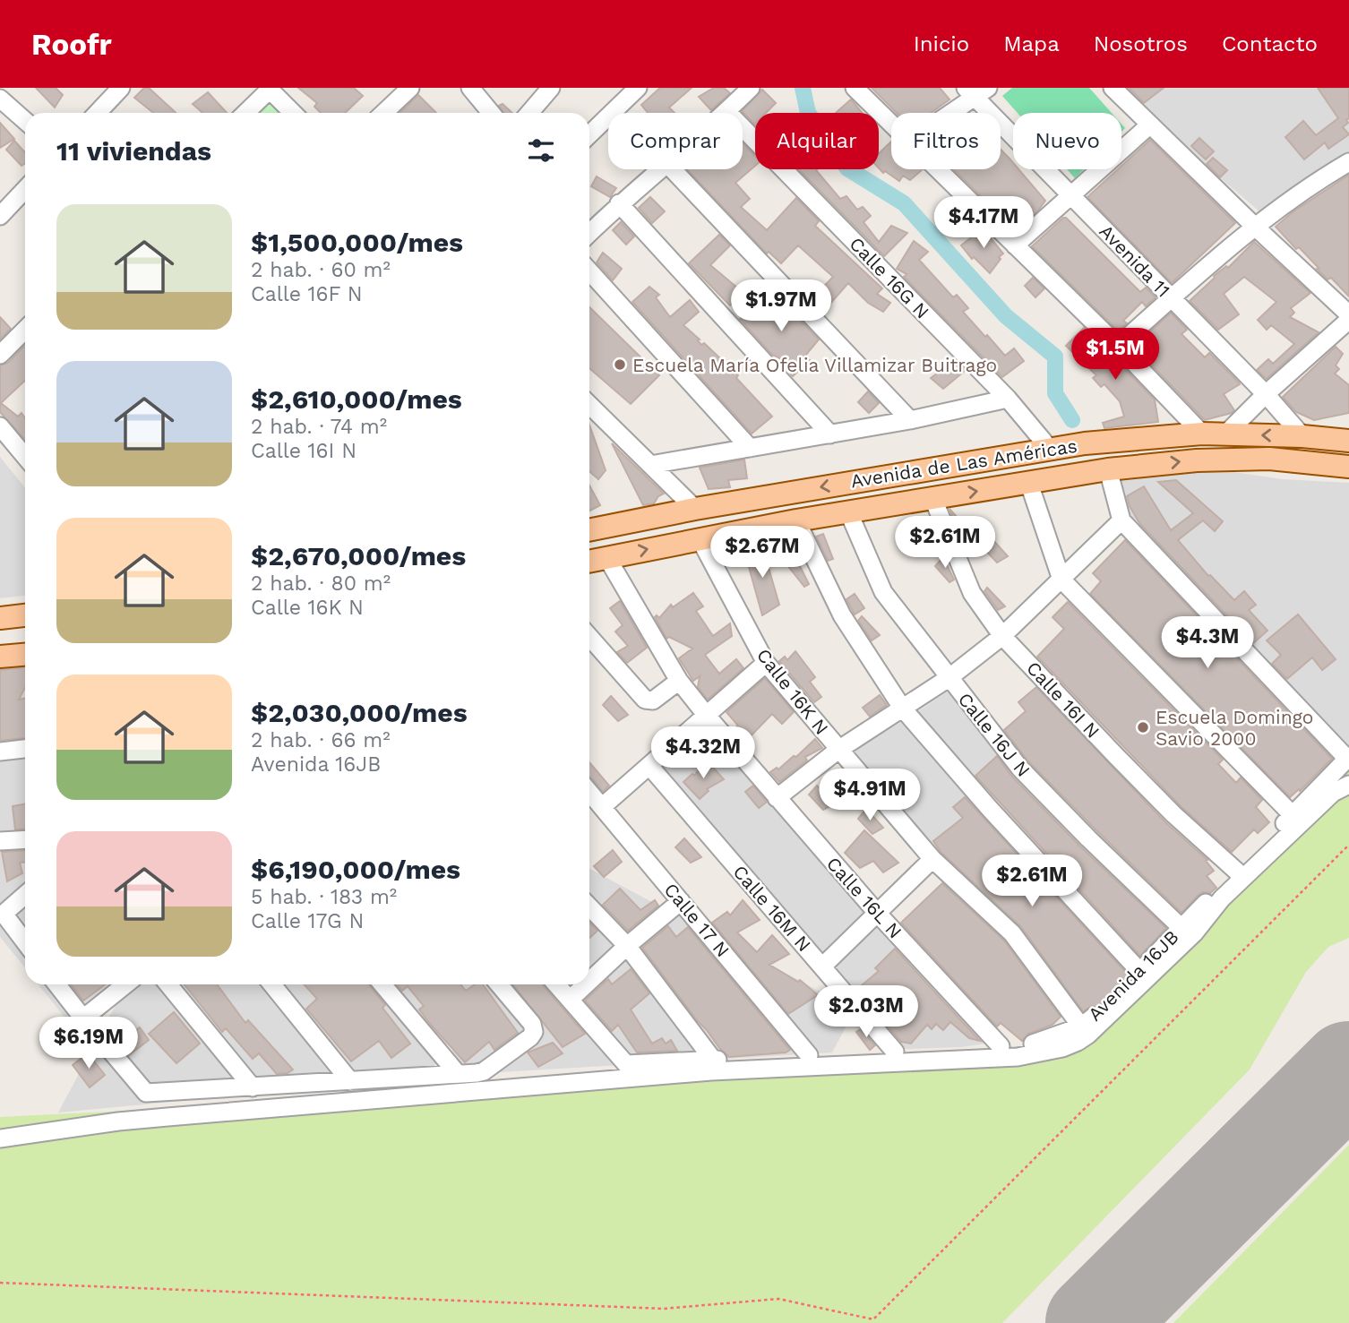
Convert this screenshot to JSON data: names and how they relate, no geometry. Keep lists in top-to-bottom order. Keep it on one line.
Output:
{"streets":{"main road":["Avenida de Las Américas"],"street":["Avenida 11","Calle 16G N","Calle 16K N","Calle 16I N","Calle 16J N","Calle 16L N","Calle 16M N","Calle 17 N","Avenida 16JB"]},"crossings":[["Avenida 11","Avenida de Las Américas"],["Calle 16G N","Avenida de Las Américas"],["Avenida de Las Américas","Calle 16K N"],["Avenida de Las Américas","Calle 16I N"],["Avenida de Las Américas","Calle 16J N"],["Avenida de Las Américas","Calle 16L N"],["Calle 16K N","Avenida 16JB"],["Calle 16I N","Avenida 16JB"],["Calle 16J N","Avenida 16JB"],["Calle 16L N","Avenida 16JB"],["Calle 16M N","Avenida 16JB"],["Calle 17 N","Avenida 16JB"]],"places":["Escuela María Ofelia Villamizar Buitrago","Escuela Domingo Savio 2000"],"page":{"header":"Roofr","nav":["Inicio","Mapa","Nosotros","Contacto"],"chip":["Comprar","Alquilar","Filtros","Nuevo"],"heading":"11 viviendas","list":[{"name":"$1,500,000/mes","note":"2 hab. · 60 m² · Calle 16F N"},{"name":"$2,610,000/mes","note":"2 hab. · 74 m² · Calle 16I N"},{"name":"$2,670,000/mes","note":"2 hab. · 80 m² · Calle 16K N"},{"name":"$2,030,000/mes","note":"2 hab. · 66 m² · Avenida 16JB"},{"name":"$6,190,000/mes","note":"5 hab. · 183 m² · Calle 17G N"}],"price":["$4.17M","$1.97M","$1.5M","$2.61M","$2.67M","$4.3M","$4.32M","$4.91M","$2.61M","$2.03M","$6.19M"]}}
